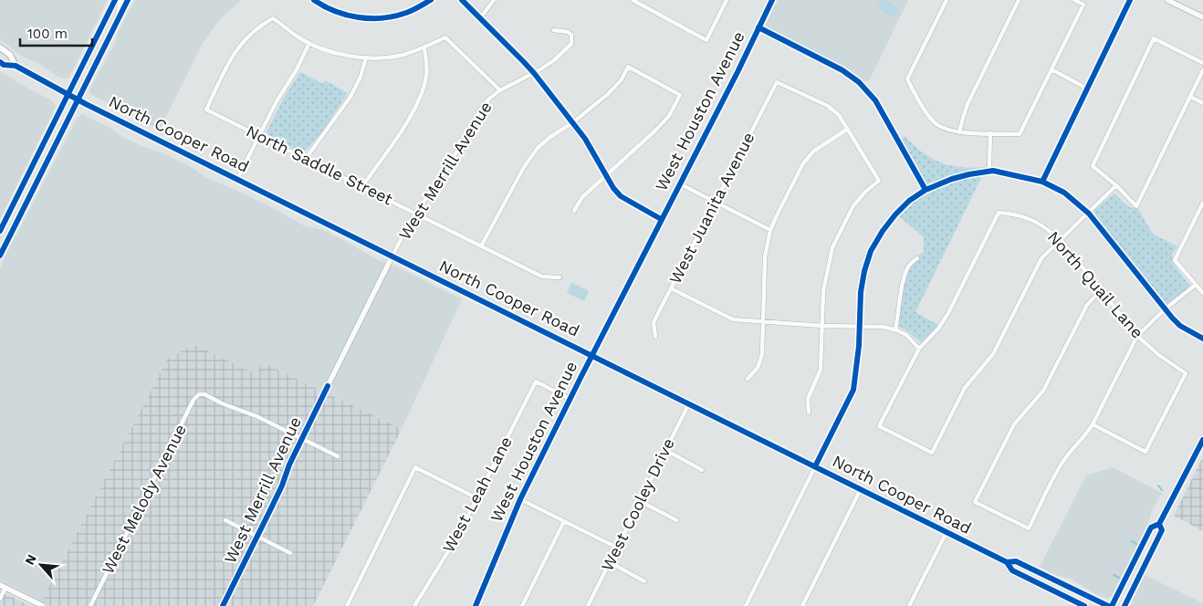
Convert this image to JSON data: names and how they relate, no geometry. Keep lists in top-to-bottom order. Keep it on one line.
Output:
{"streets":{"main road":["North Cooper Road"],"street":["West Houston Avenue","North Saddle Street","West Merrill Avenue","West Juanita Avenue","North Quail Lane","West Leah Lane","West Melody Avenue","West Cooley Drive"]},"crossings":[["West Houston Avenue","North Cooper Road"],["West Houston Avenue","West Leah Lane"],["North Cooper Road","West Merrill Avenue"],["North Cooper Road","West Cooley Drive"],["North Saddle Street","West Merrill Avenue"],["West Merrill Avenue","West Melody Avenue"]],"scale_bar":"100 m","north":"top left"}
